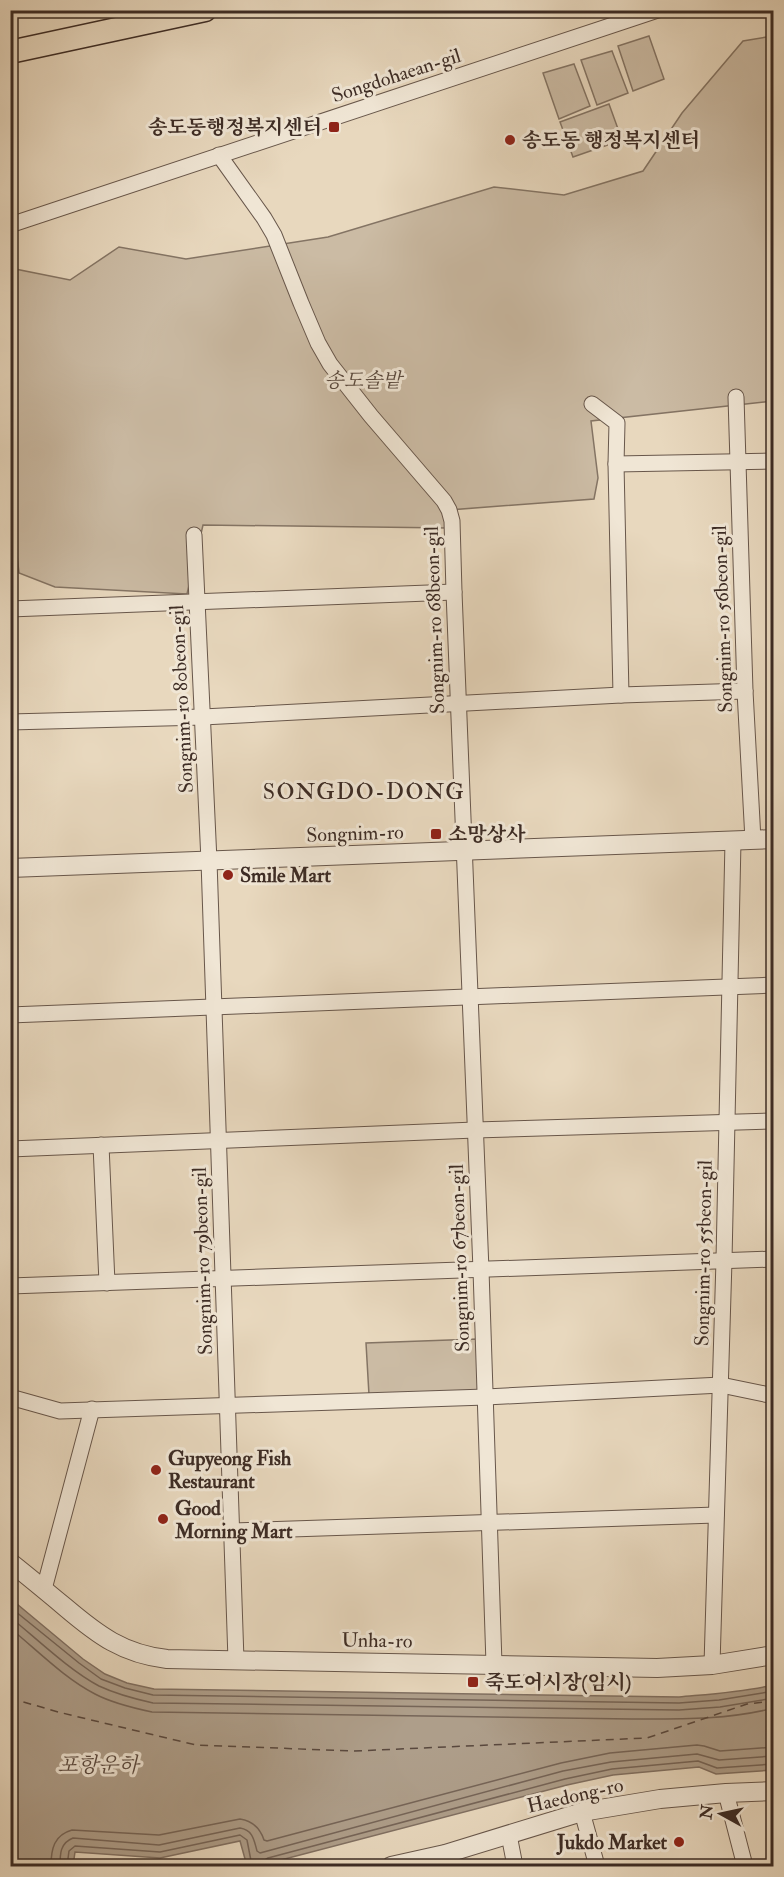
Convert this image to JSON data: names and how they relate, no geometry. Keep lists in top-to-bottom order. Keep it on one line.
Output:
{"streets":{"street":["Songdohaean-gil","Songnim-ro 56beon-gil","Songnim-ro 68beon-gil","Songnim-ro 80beon-gil","Songnim-ro","Songnim-ro 55beon-gil","Songnim-ro 67beon-gil","Songnim-ro 79beon-gil","Unha-ro","Haedong-ro"]},"crossings":[["Songdohaean-gil","Songnim-ro 68beon-gil"],["Songnim-ro 56beon-gil","Songnim-ro"],["Songnim-ro 68beon-gil","Songnim-ro"],["Songnim-ro 68beon-gil","Songnim-ro 67beon-gil"],["Songnim-ro 80beon-gil","Songnim-ro"],["Songnim-ro 80beon-gil","Songnim-ro 79beon-gil"],["Songnim-ro","Songnim-ro 55beon-gil"],["Songnim-ro","Songnim-ro 67beon-gil"],["Songnim-ro","Songnim-ro 79beon-gil"],["Songnim-ro 55beon-gil","Unha-ro"],["Songnim-ro 67beon-gil","Unha-ro"],["Songnim-ro 79beon-gil","Unha-ro"]],"districts":["SONGDO-DONG"],"water":["포항운하"],"parks":["송도솔밭"],"places":{"transit":["송도동행정복지센터","소망상사","죽도어시장(임시)"],"other":["송도동 행정복지센터","Smile Mart","Gupyeong Fish Restaurant","Good Morning Mart","Jukdo Market"]},"north":"left"}
